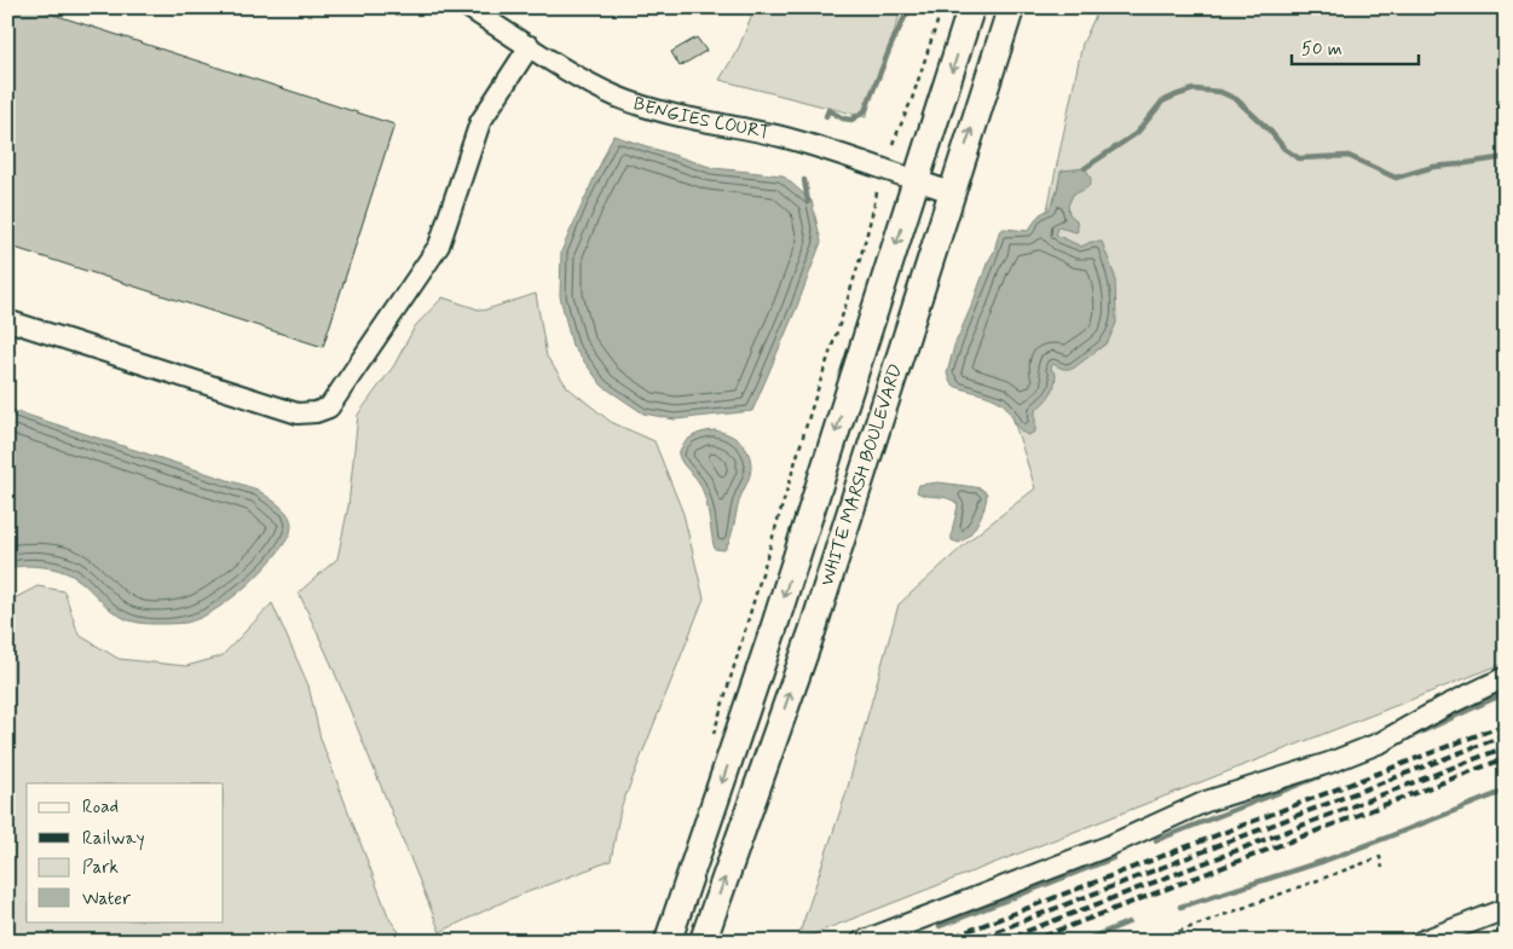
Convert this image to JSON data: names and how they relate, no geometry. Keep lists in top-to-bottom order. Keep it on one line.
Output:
{"streets":{"main road":["WHITE MARSH BOULEVARD"],"street":["BENGIES COURT"]},"crossings":[["BENGIES COURT","WHITE MARSH BOULEVARD"]],"legend":["Road","Railway","Park","Water"],"scale_bar":"50 m"}
